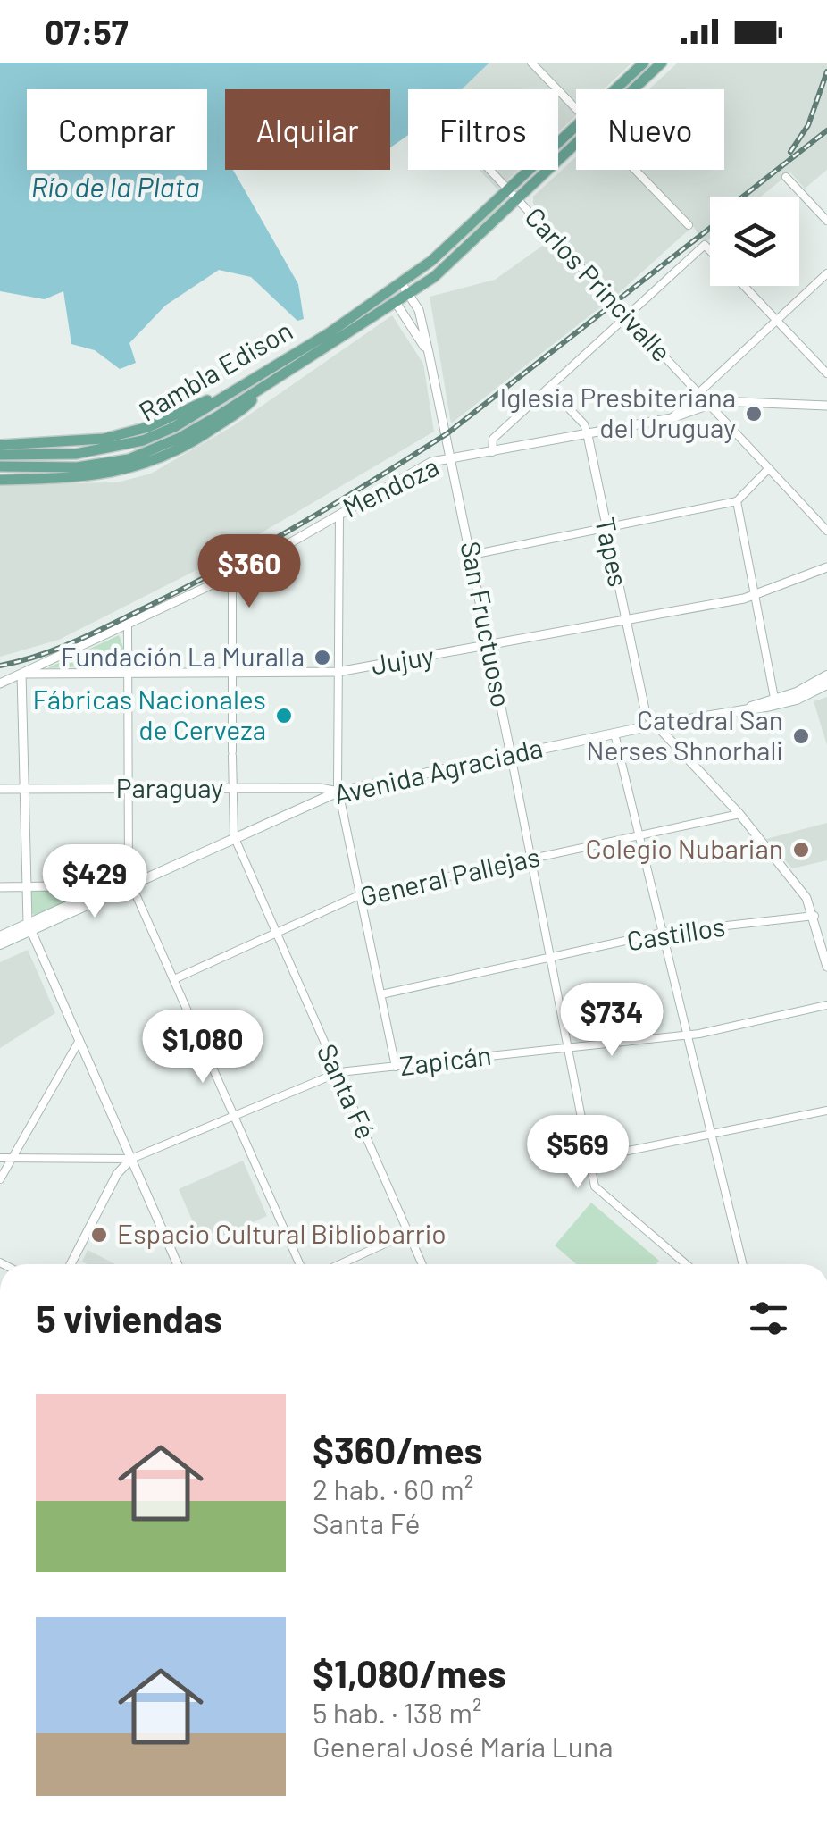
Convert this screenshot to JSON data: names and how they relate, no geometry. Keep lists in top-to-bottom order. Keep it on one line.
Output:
{"streets":{"main road":["Rambla Edison","Avenida Agraciada"],"street":["Carlos Princivalle","Mendoza","Tapes","San Fructuoso","Jujuy","Paraguay","General Pallejas","Castillos","Zapicán","Santa Fé"]},"crossings":[["Carlos Princivalle","Rambla Edison"],["Carlos Princivalle","Mendoza"],["Rambla Edison","San Fructuoso"],["Mendoza","Tapes"],["Mendoza","San Fructuoso"],["Mendoza","Jujuy"],["Mendoza","Santa Fé"],["Tapes","Jujuy"],["Tapes","Avenida Agraciada"],["Tapes","General Pallejas"],["Tapes","Castillos"],["San Fructuoso","Jujuy"],["San Fructuoso","Avenida Agraciada"],["San Fructuoso","General Pallejas"],["San Fructuoso","Castillos"],["San Fructuoso","Zapicán"],["Jujuy","Santa Fé"],["Avenida Agraciada","Paraguay"],["Avenida Agraciada","Santa Fé"],["Paraguay","Santa Fé"],["General Pallejas","Santa Fé"],["Zapicán","Santa Fé"]],"water":["Río de la Plata"],"places":["Iglesia Presbiteriana del Uruguay","Fundación La Muralla","Fábricas Nacionales de Cerveza","Catedral San Nerses Shnorhali","Colegio Nubarian","Espacio Cultural Bibliobarrio"],"page":{"status":"07:57","chip":["Comprar","Alquilar","Filtros","Nuevo"],"price":["$360","$429","$734","$1,080","$569"],"heading":"5 viviendas","list":[{"name":"$360/mes","note":"2 hab. · 60 m² · Santa Fé"},{"name":"$1,080/mes","note":"5 hab. · 138 m² · General José María Luna"}]}}
